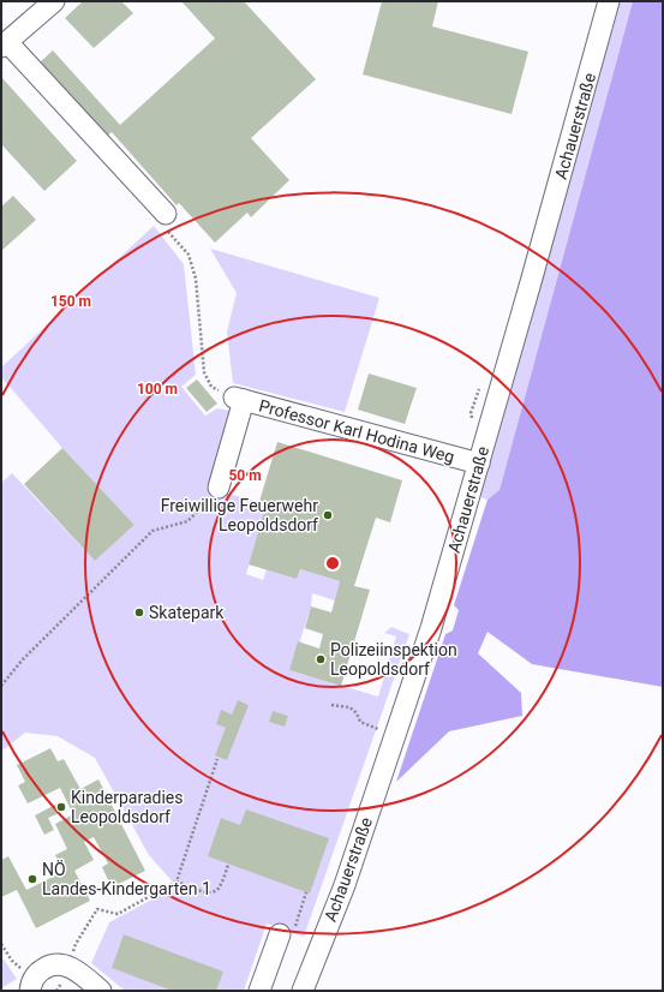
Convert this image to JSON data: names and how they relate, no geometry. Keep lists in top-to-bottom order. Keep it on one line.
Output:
{"streets":{"street":["Achauerstraße","Professor Karl Hodina Weg"]},"crossings":[["Achauerstraße","Professor Karl Hodina Weg"]],"places":["Freiwillige Feuerwehr Leopoldsdorf","Skatepark","Polizeiinspektion Leopoldsdorf","Kinderparadies Leopoldsdorf","NÖ Landes-Kindergarten 1"],"rings":["150 m","100 m","50 m"]}
